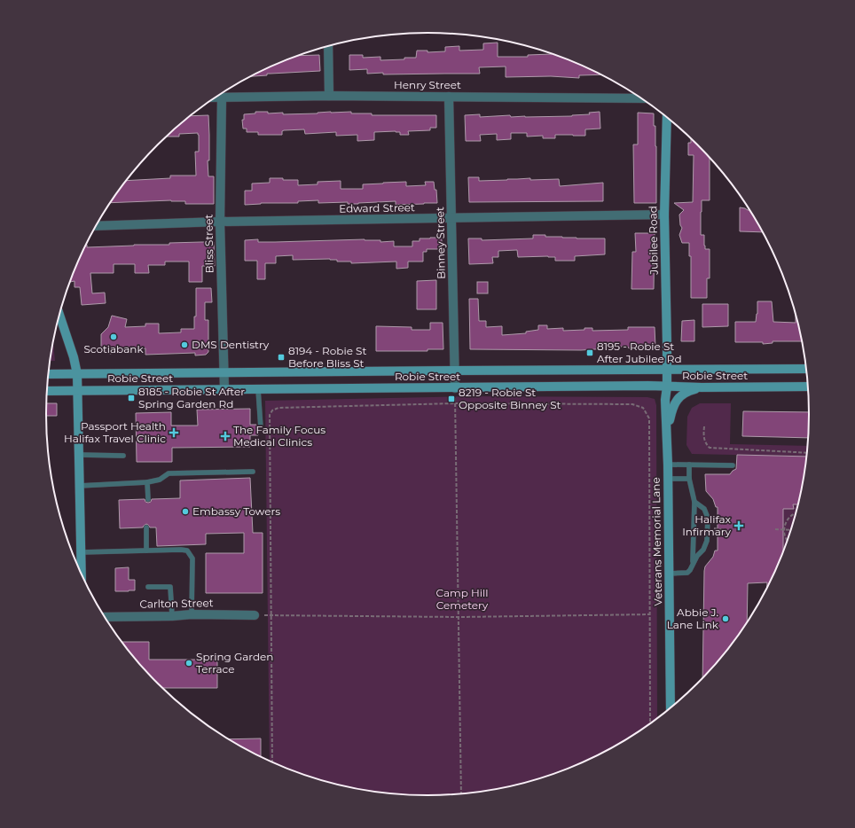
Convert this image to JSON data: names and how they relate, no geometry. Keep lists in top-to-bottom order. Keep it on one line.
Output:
{"streets":{"main road":["Jubilee Road","Robie Street","Veterans Memorial Lane"],"street":["Henry Street","Edward Street","Binney Street","Bliss Street","Carlton Street"]},"crossings":[["Henry Street","Binney Street"],["Henry Street","Bliss Street"],["Edward Street","Jubilee Road"],["Edward Street","Binney Street"],["Edward Street","Bliss Street"],["Jubilee Road","Robie Street"],["Jubilee Road","Veterans Memorial Lane"],["Binney Street","Robie Street"],["Bliss Street","Robie Street"],["Robie Street","Veterans Memorial Lane"]],"parks":["Camp Hill Cemetery"],"places":{"other":["Scotiabank","DMS Dentistry","Embassy Towers","Abbie J. Lane Link","Spring Garden Terrace"],"transit":["8195 - Robie St After Jubilee Rd","8194 - Robie St Before Bliss St","8185 - Robie St After Spring Garden Rd","8219 - Robie St Opposite Binney St"],"health":["Passport Health Halifax Travel Clinic","The Family Focus Medical Clinics","Halifax Infirmary"]}}
